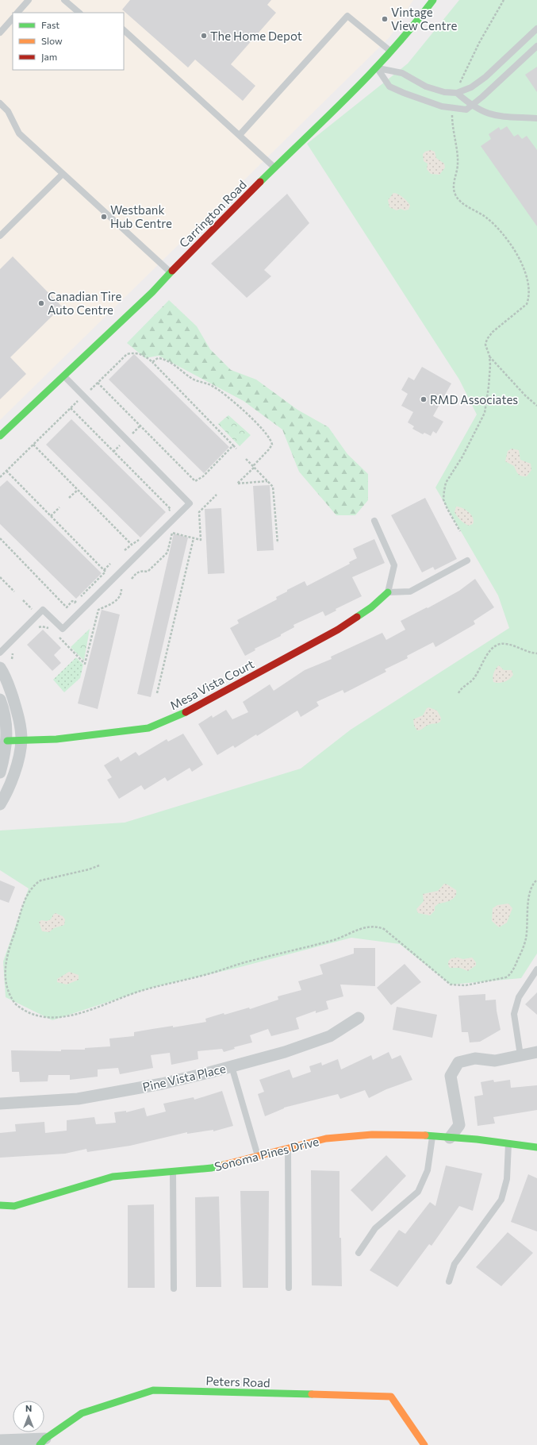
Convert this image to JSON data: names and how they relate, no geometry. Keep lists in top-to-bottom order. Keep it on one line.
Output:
{"streets":{"street":["Carrington Road","Mesa Vista Court","Pine Vista Place","Sonoma Pines Drive","Peters Road"]},"places":["Vintage View Centre","The Home Depot","Westbank Hub Centre","Canadian Tire Auto Centre","RMD Associates"],"legend":["Fast","Slow","Jam"],"north":"top"}
